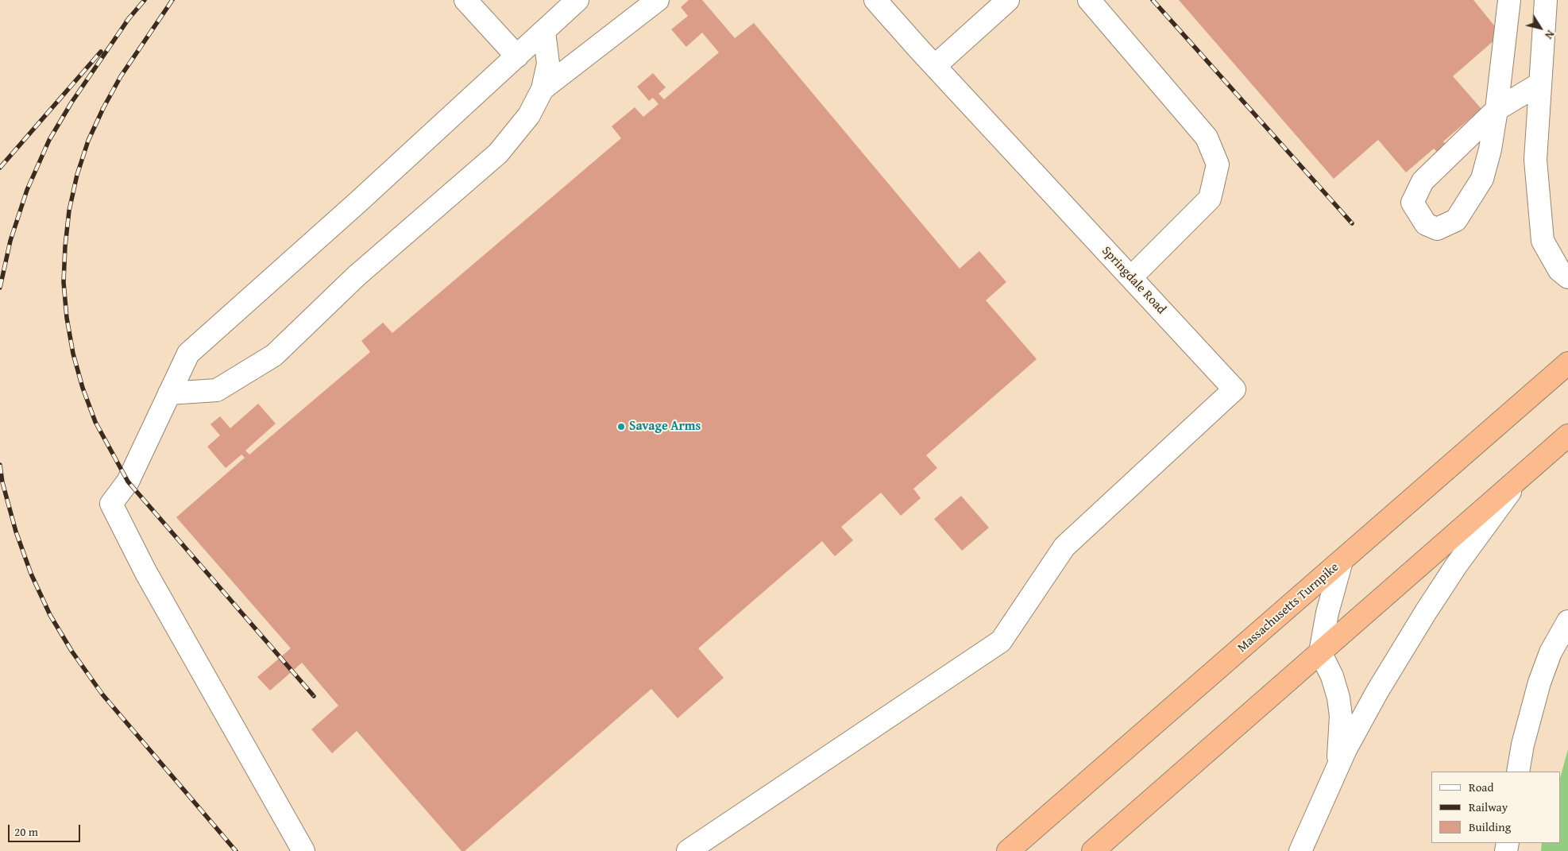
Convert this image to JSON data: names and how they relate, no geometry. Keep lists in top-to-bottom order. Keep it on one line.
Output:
{"streets":{"highway":["Massachusetts Turnpike"],"street":["Springdale Road"]},"places":["Savage Arms"],"legend":["Road","Railway","Building"],"scale_bar":"20 m","north":"bottom right"}
